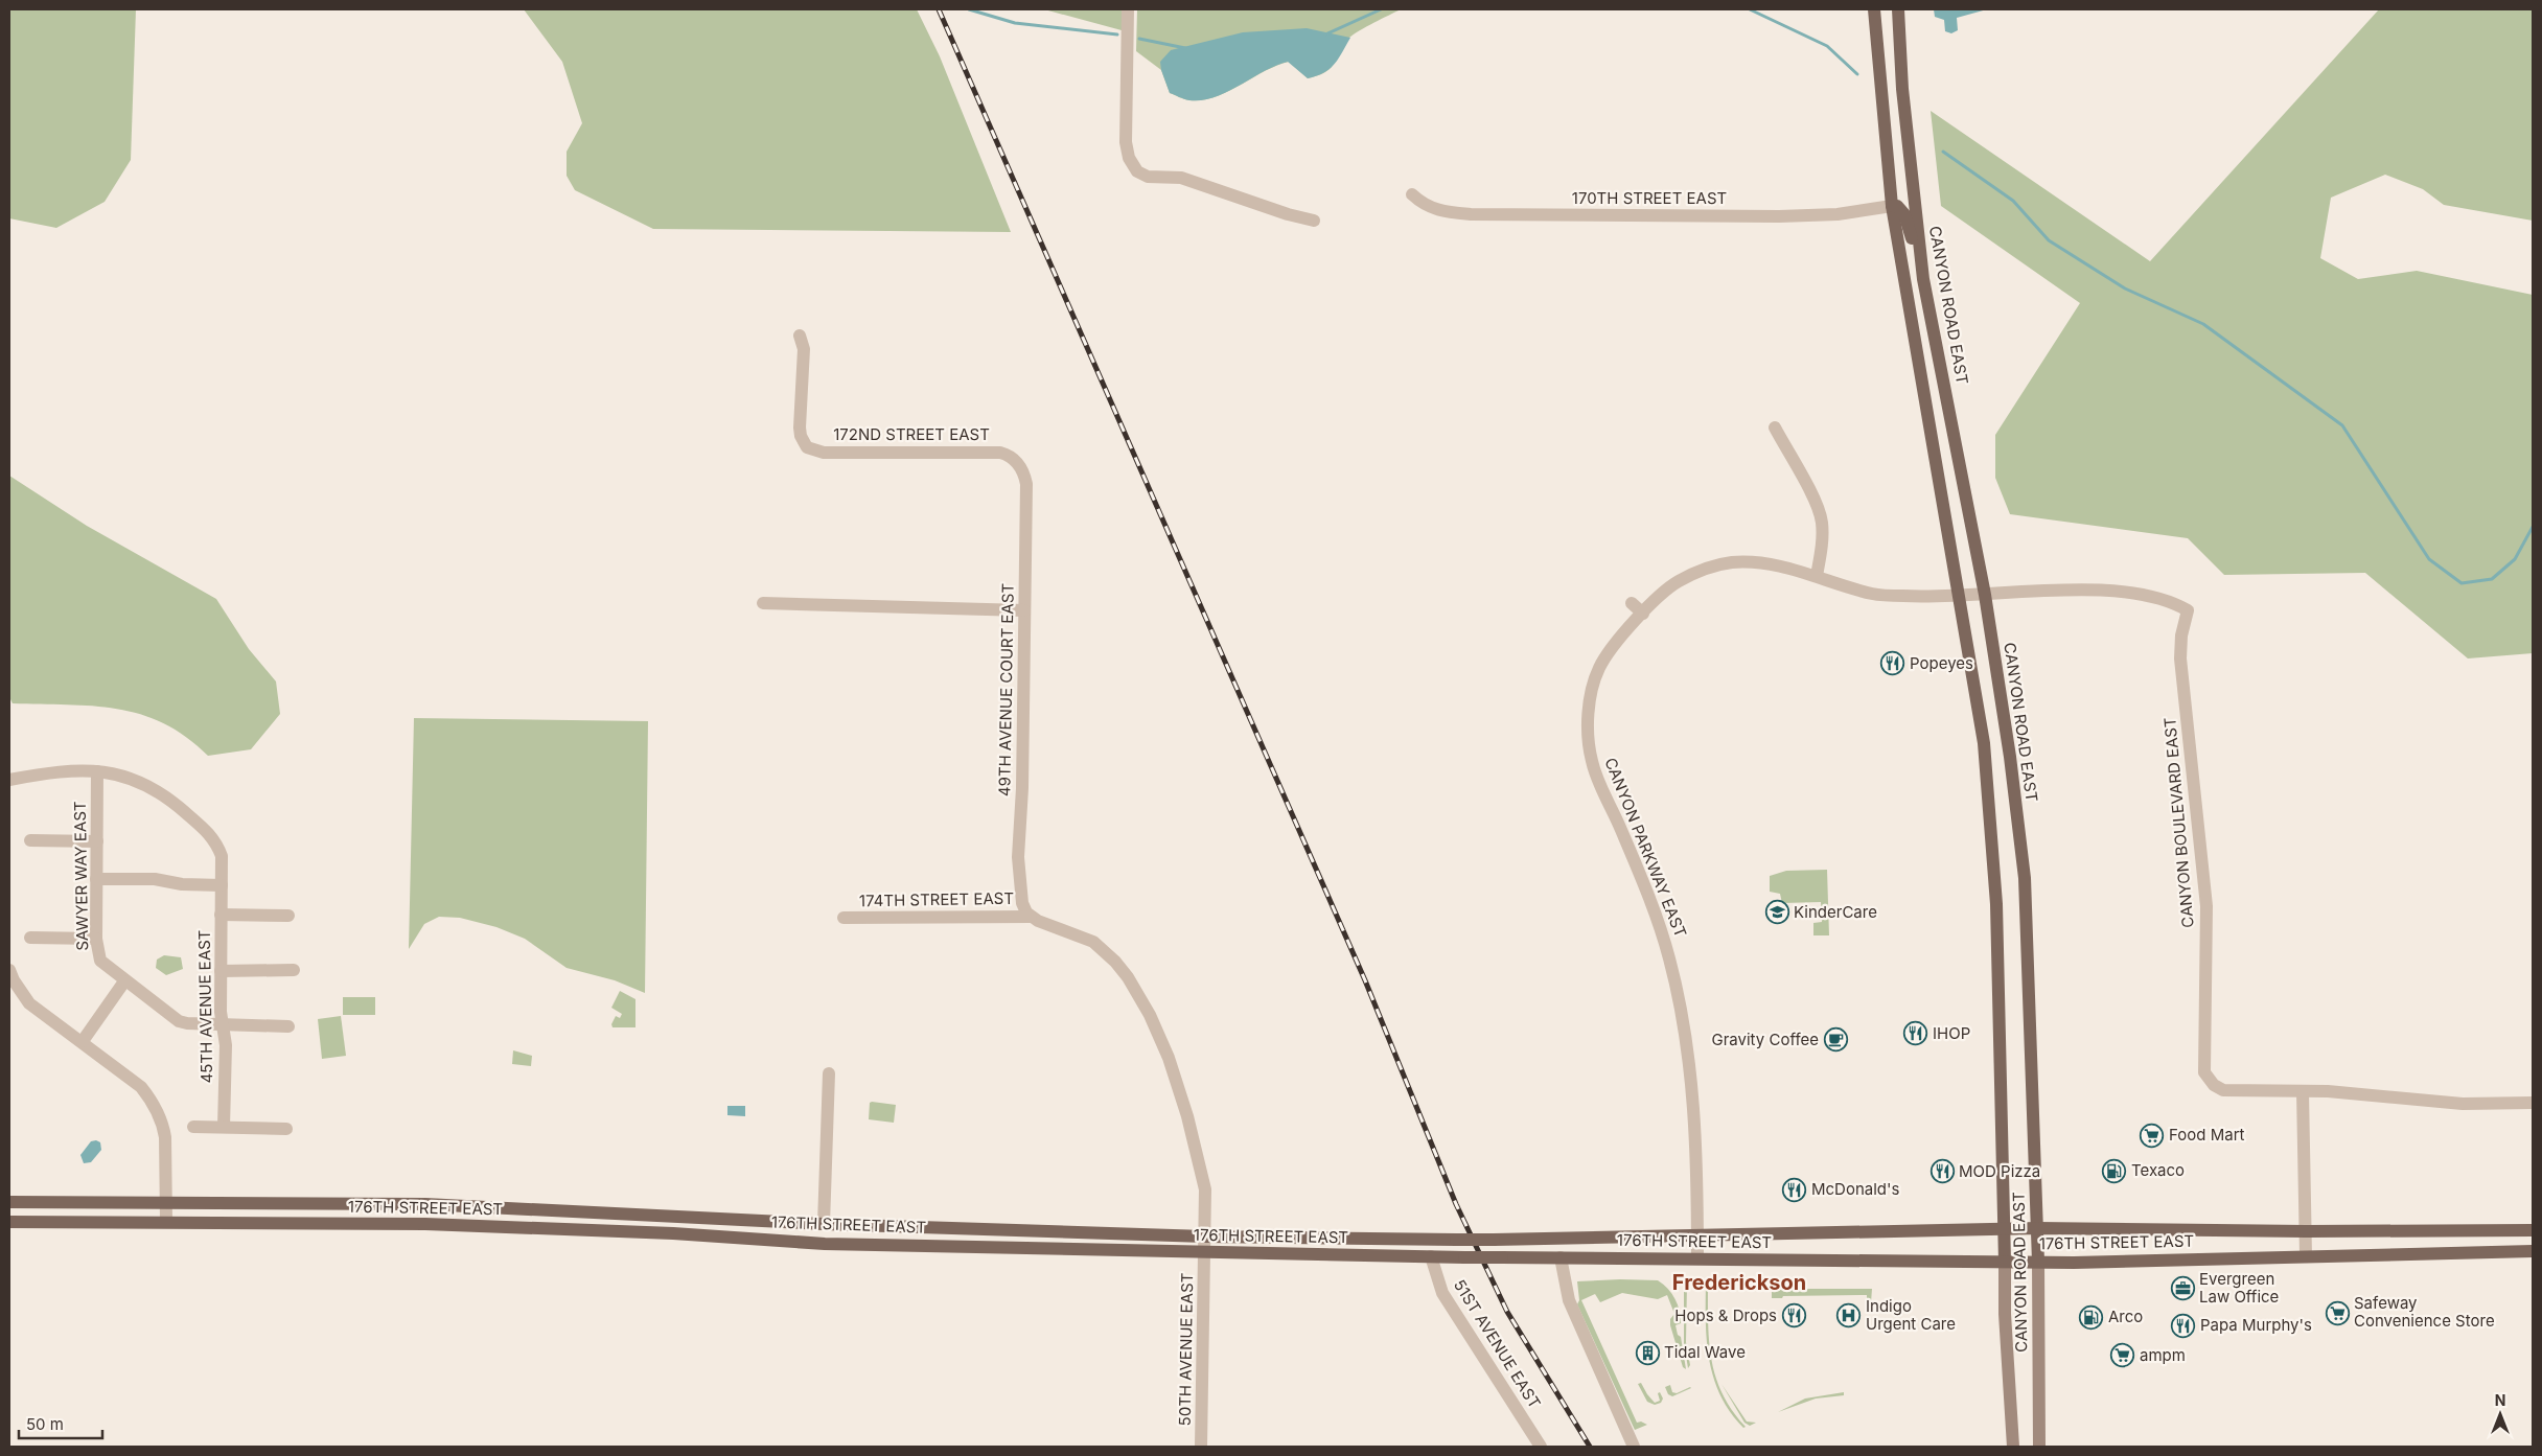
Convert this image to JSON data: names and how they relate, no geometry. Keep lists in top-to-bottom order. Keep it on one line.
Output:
{"streets":{"main road":["CANYON ROAD EAST","176TH STREET EAST"],"street":["170TH STREET EAST","172ND STREET EAST","49TH AVENUE COURT EAST","CANYON BOULEVARD EAST","CANYON PARKWAY EAST","SAWYER WAY EAST","174TH STREET EAST","45TH AVENUE EAST","51ST AVENUE EAST","50TH AVENUE EAST"]},"crossings":[["170TH STREET EAST","CANYON ROAD EAST"],["CANYON ROAD EAST","CANYON BOULEVARD EAST"],["CANYON ROAD EAST","CANYON PARKWAY EAST"],["CANYON ROAD EAST","176TH STREET EAST"],["172ND STREET EAST","49TH AVENUE COURT EAST"],["49TH AVENUE COURT EAST","174TH STREET EAST"],["49TH AVENUE COURT EAST","50TH AVENUE EAST"],["CANYON PARKWAY EAST","176TH STREET EAST"],["SAWYER WAY EAST","45TH AVENUE EAST"],["174TH STREET EAST","50TH AVENUE EAST"],["176TH STREET EAST","51ST AVENUE EAST"],["176TH STREET EAST","50TH AVENUE EAST"]],"districts":["Frederickson"],"places":{"restaurant":["Popeyes","IHOP","MOD Pizza","McDonald's","Hops & Drops","Papa Murphy's"],"school or university":["KinderCare"],"cafe":["Gravity Coffee"],"supermarket":["Food Mart","Safeway Convenience Store","ampm"],"fuel station":["Texaco","Arco"],"office":["Evergreen Law Office"],"hospital":["Indigo Urgent Care"],"building":["Tidal Wave"]},"scale_bar":"50 m","north":"top"}
